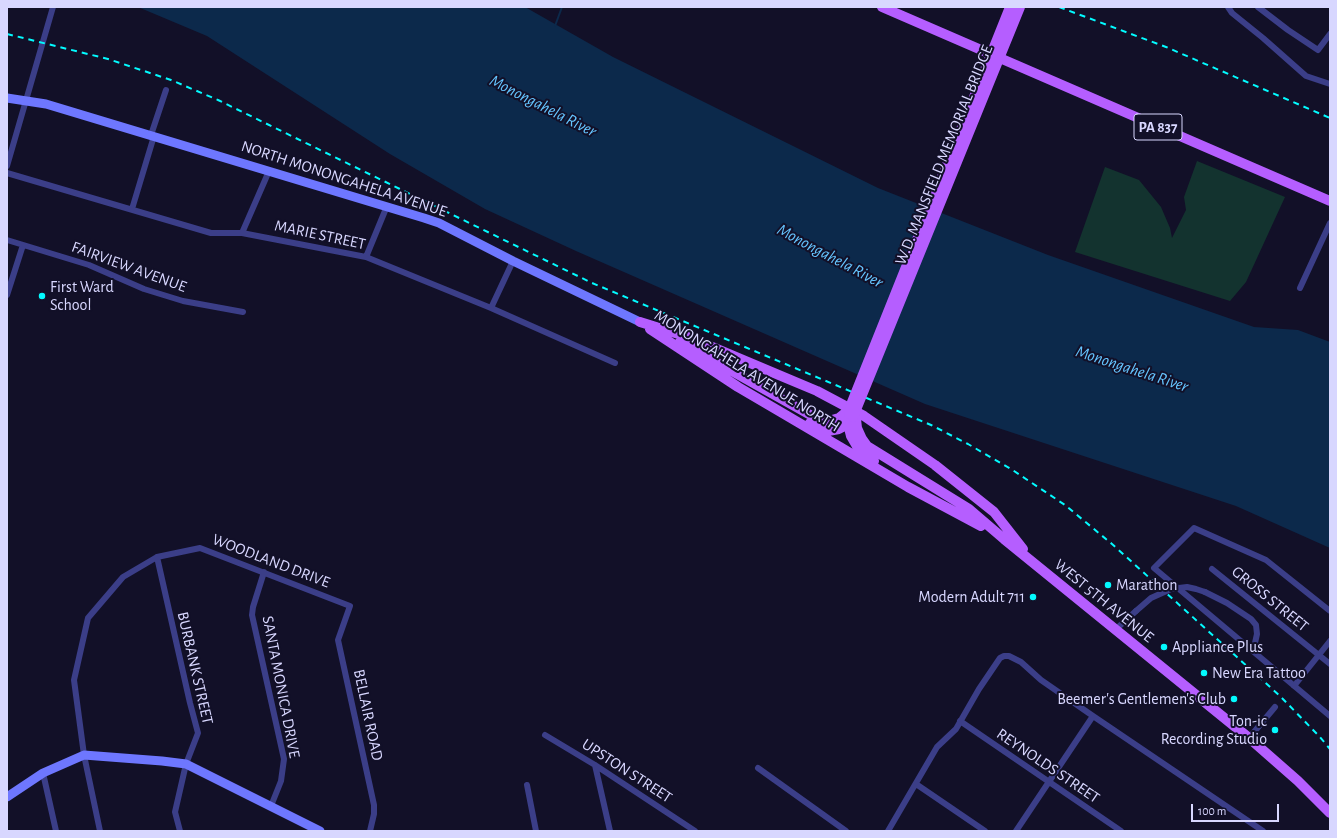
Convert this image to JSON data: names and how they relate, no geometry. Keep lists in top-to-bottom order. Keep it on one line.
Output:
{"streets":{"main road":["PA 837","W.D. MANSFIELD MEMORIAL BRIDGE","NORTH MONONGAHELA AVENUE","MONONGAHELA AVENUE NORTH","WEST 5TH AVENUE"],"street":["MARIE STREET","FAIRVIEW AVENUE","WOODLAND DRIVE","GROSS STREET","BURBANK STREET","SANTA MONICA DRIVE","BELLAIR ROAD","REYNOLDS STREET","UPSTON STREET"]},"crossings":[["PA 837","W.D. MANSFIELD MEMORIAL BRIDGE"],["NORTH MONONGAHELA AVENUE","MONONGAHELA AVENUE NORTH"],["MONONGAHELA AVENUE NORTH","WEST 5TH AVENUE"],["WOODLAND DRIVE","BURBANK STREET"],["WOODLAND DRIVE","SANTA MONICA DRIVE"],["WOODLAND DRIVE","BELLAIR ROAD"]],"water":["Monongahela River"],"places":["First Ward School","Marathon","Modern Adult 711","Appliance Plus","New Era Tattoo","Beemer's Gentlemen's Club","Ton-ic Recording Studio"],"scale_bar":"100 m"}
